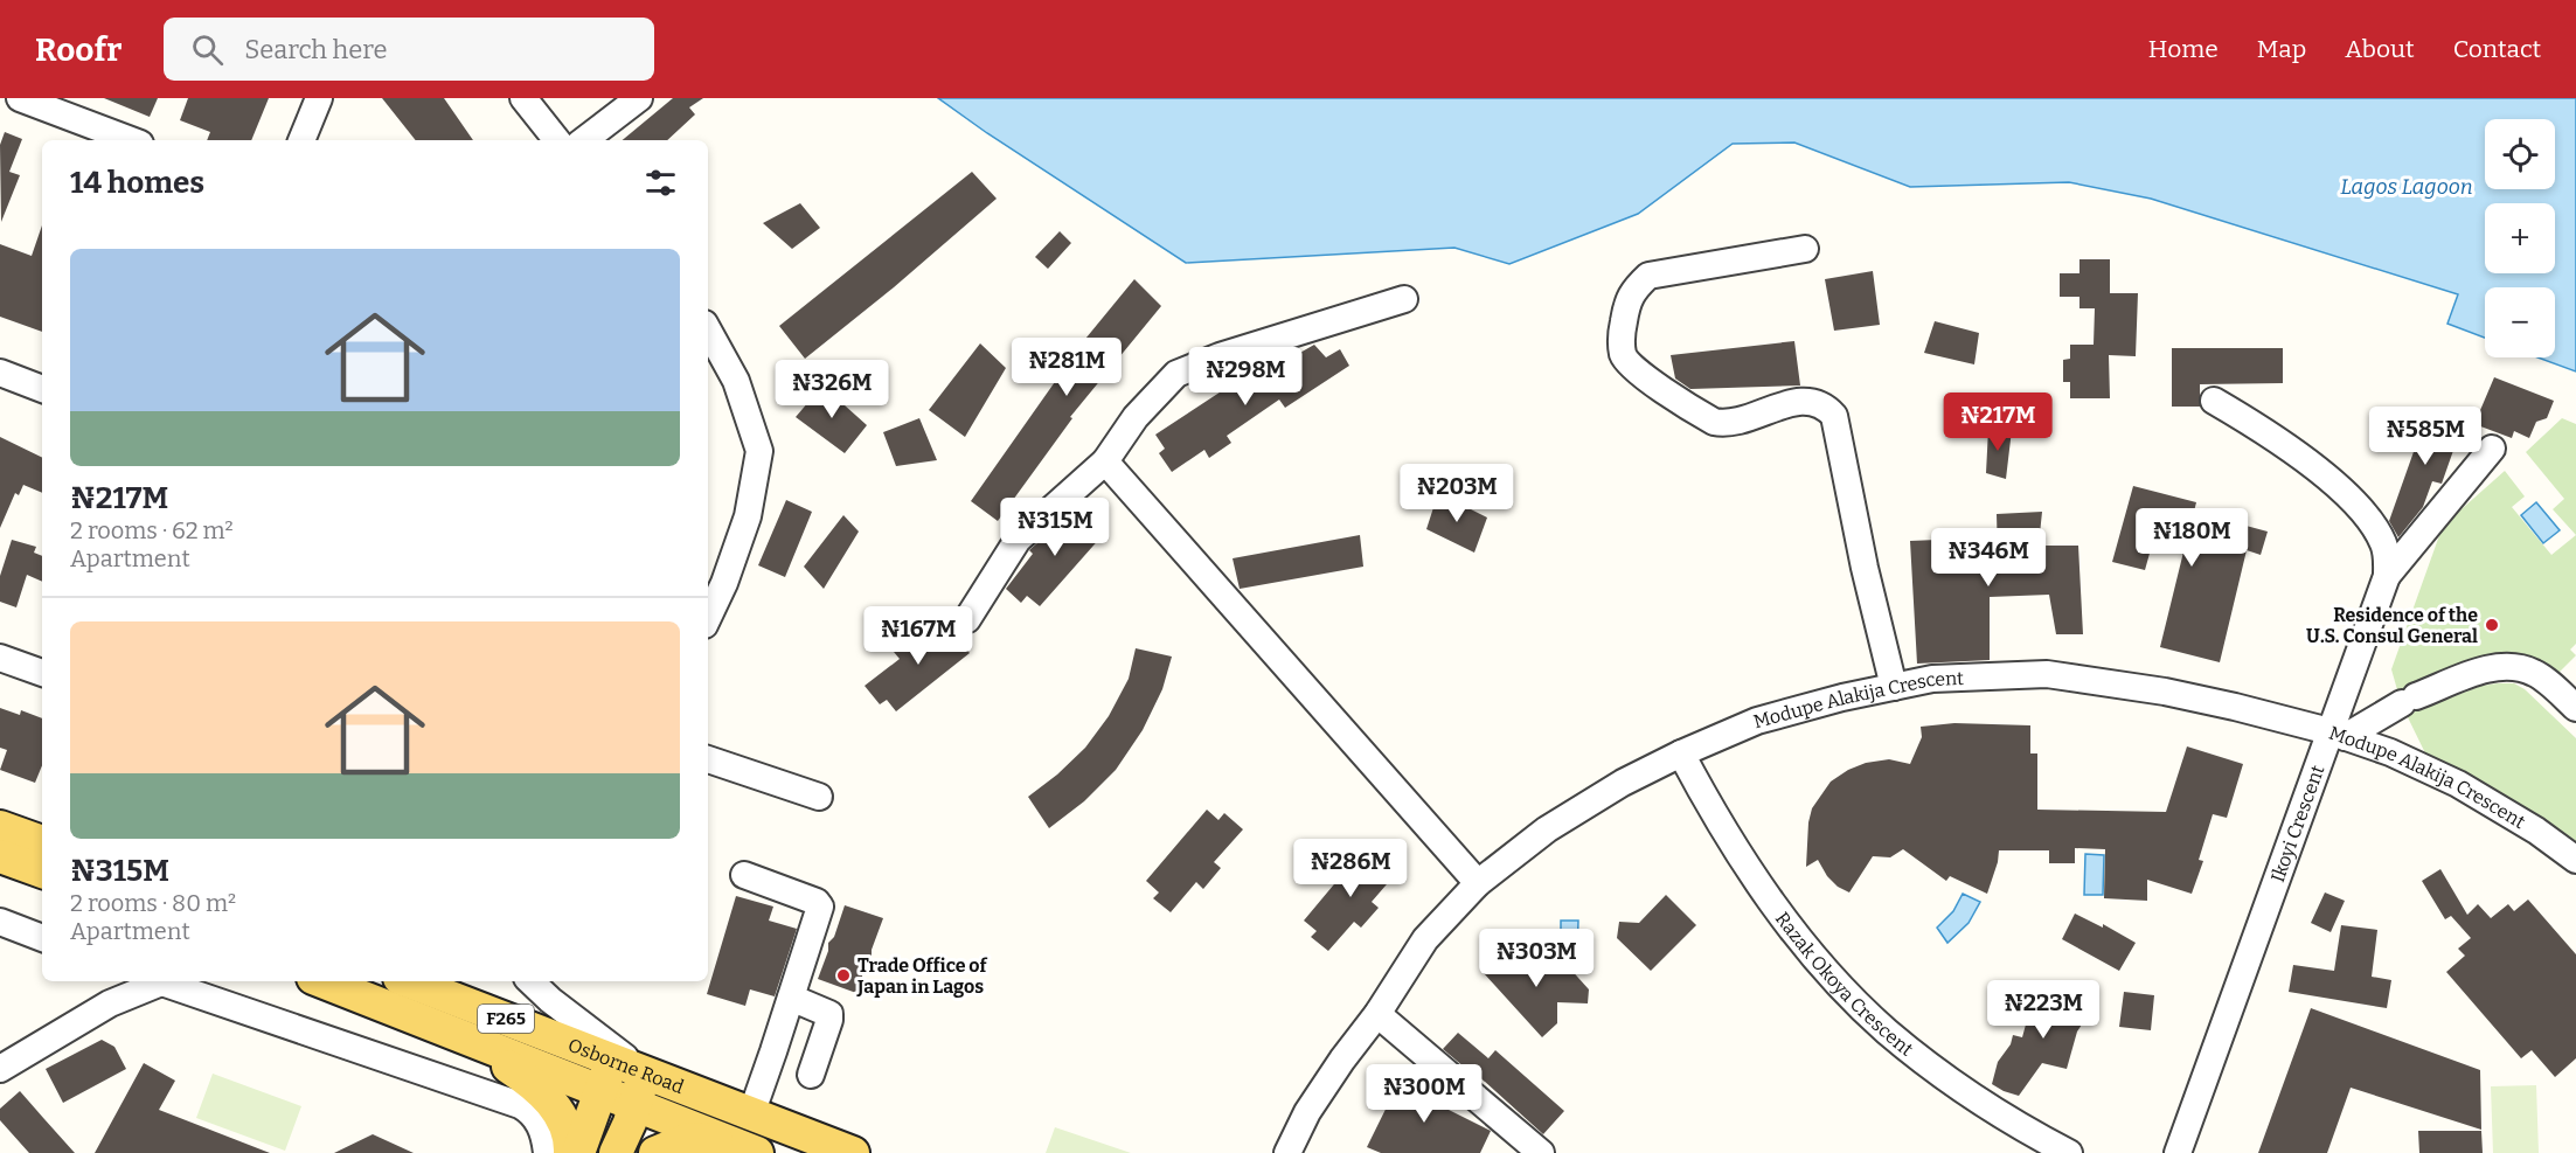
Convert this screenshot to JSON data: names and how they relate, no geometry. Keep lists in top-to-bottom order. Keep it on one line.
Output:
{"streets":{"main road":["F265","Osborne Road"],"street":["Modupe Alakija Crescent","Ikoyi Crescent","Razak Okoya Crescent"]},"crossings":[["Modupe Alakija Crescent","Ikoyi Crescent"],["Modupe Alakija Crescent","Razak Okoya Crescent"]],"water":["Lagos Lagoon"],"places":["Residence of the U.S. Consul General","Trade Office of Japan in Lagos"],"page":{"header":"Roofr","search":"Search here","nav":["Home","Map","About","Contact"],"map_buttons":["+","−"],"heading":"14 homes","list":[{"name":"₦217M","note":"2 rooms · 62 m² · Apartment"},{"name":"₦315M","note":"2 rooms · 80 m² · Apartment"}],"price":["₦281M","₦298M","₦326M","₦217M","₦585M","₦203M","₦315M","₦180M","₦346M","₦167M","₦286M","₦303M","₦223M","₦300M"]}}
